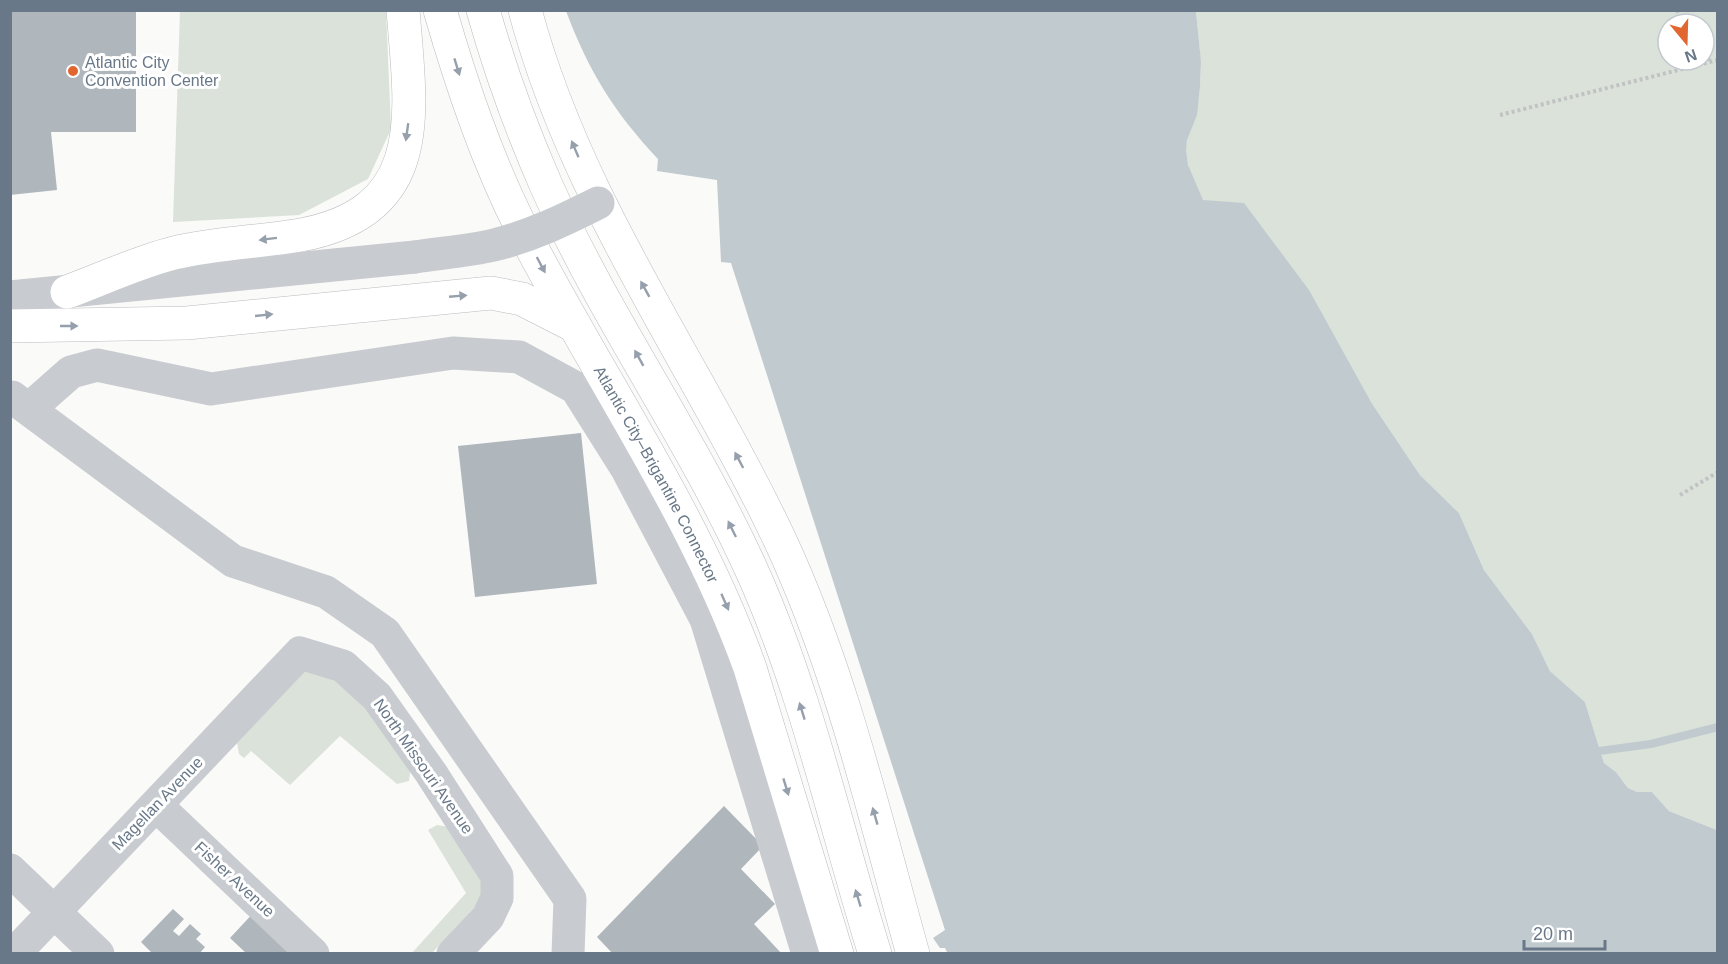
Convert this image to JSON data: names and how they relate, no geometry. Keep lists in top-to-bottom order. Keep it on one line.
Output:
{"streets":{"highway":["Atlantic City–Brigantine Connector"],"street":["North Missouri Avenue","Magellan Avenue","Fisher Avenue"]},"crossings":[["North Missouri Avenue","Magellan Avenue"],["Magellan Avenue","Fisher Avenue"]],"places":["Atlantic City Convention Center"],"scale_bar":"20 m","north":"bottom"}
